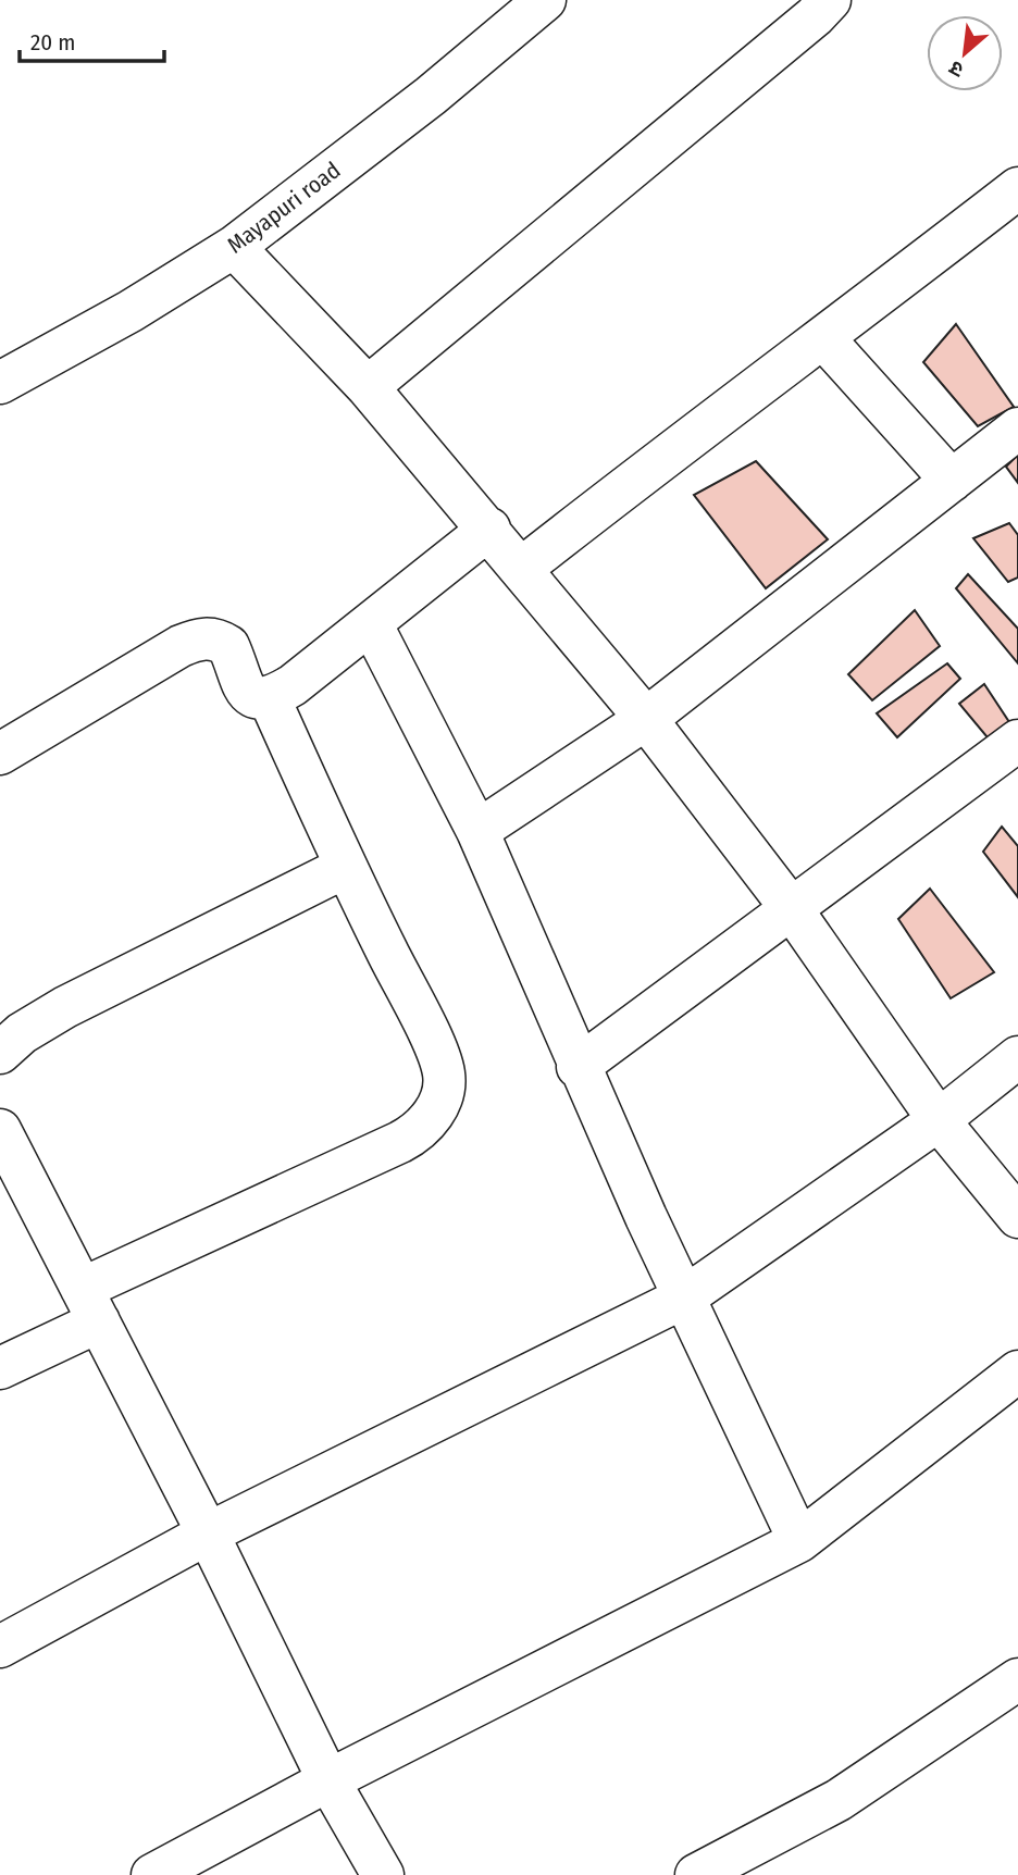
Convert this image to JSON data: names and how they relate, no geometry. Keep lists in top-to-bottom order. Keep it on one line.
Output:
{"streets":{"street":["Mayapuri road"]},"scale_bar":"20 m","north":"bottom left"}
